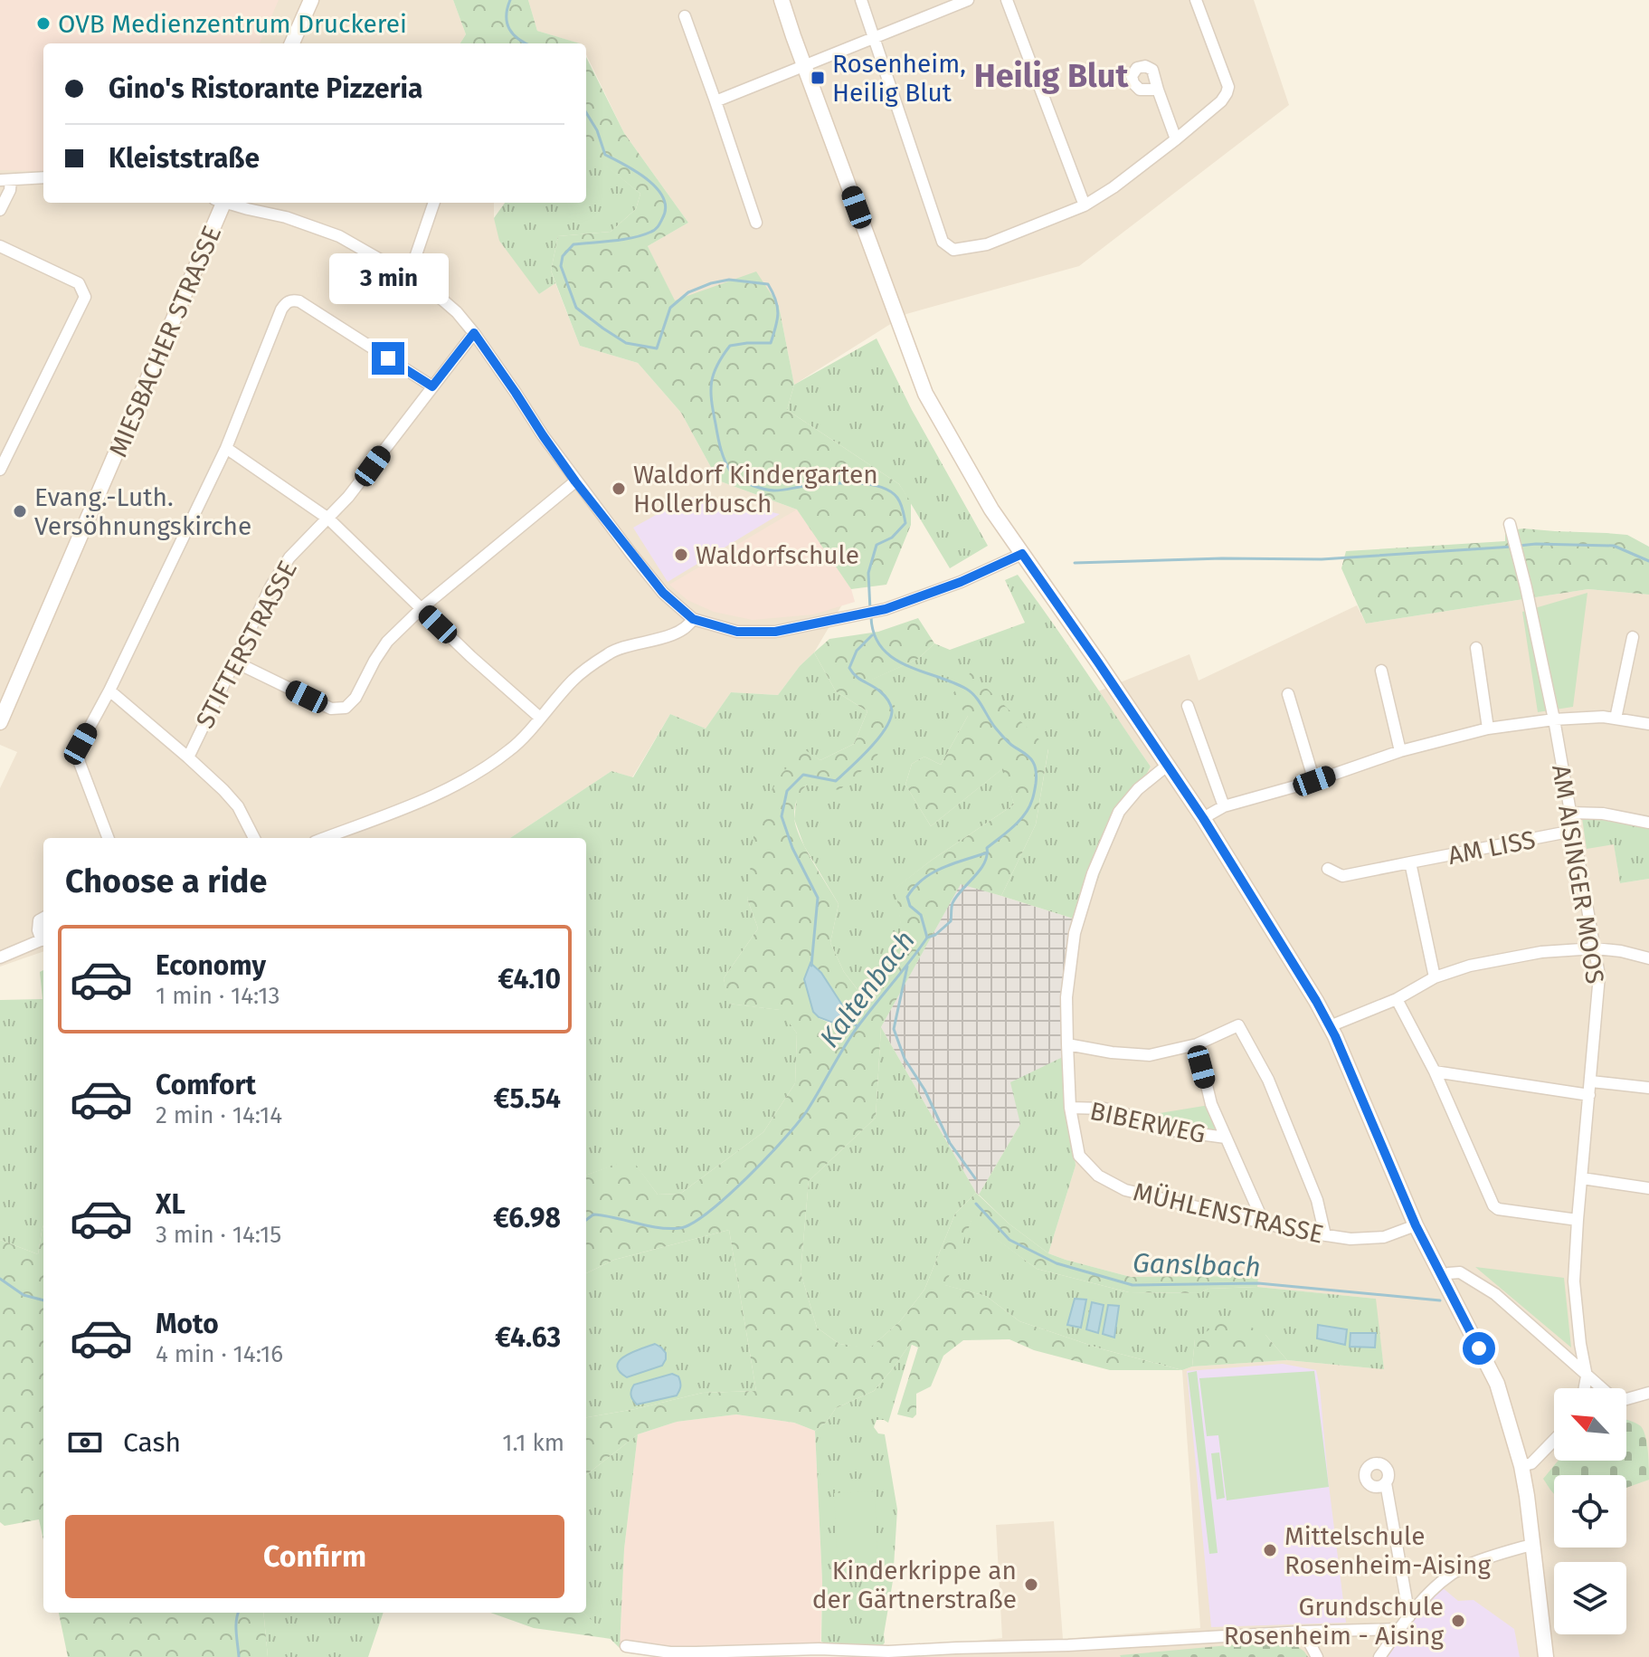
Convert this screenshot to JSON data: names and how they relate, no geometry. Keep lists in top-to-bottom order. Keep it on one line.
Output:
{"streets":{"main road":["MIESBACHER STRASSE"],"street":["STIFTERSTRASSE","AM LISS","AM AISINGER MOOS","BIBERWEG","MÜHLENSTRASSE"]},"crossings":[["AM LISS","AM AISINGER MOOS"],["BIBERWEG","MÜHLENSTRASSE"]],"districts":["Heilig Blut"],"water":["Kaltenbach","Ganslbach"],"places":{"other":["OVB Medienzentrum Druckerei","Waldorf Kindergarten Hollerbusch","Evang.-Luth. Versöhnungskirche","Waldorfschule","Mittelschule Rosenheim-Aising","Kinderkrippe an der Gärtnerstraße","Grundschule Rosenheim - Aising"],"transit":["Rosenheim, Heilig Blut"]},"north":"top left","page":{"banner":["Gino's Ristorante Pizzeria","Kleiststraße"],"bubble":"3 min","heading":"Choose a ride","list":[{"name":"Economy","note":"1 min · 14:13","value":"€4.10"},{"name":"Comfort","note":"2 min · 14:14","value":"€5.54"},{"name":"XL","note":"3 min · 14:15","value":"€6.98"},{"name":"Moto","note":"4 min · 14:16","value":"€4.63"}],"pay":["Cash","1.1 km"],"buttons":"Confirm"}}
